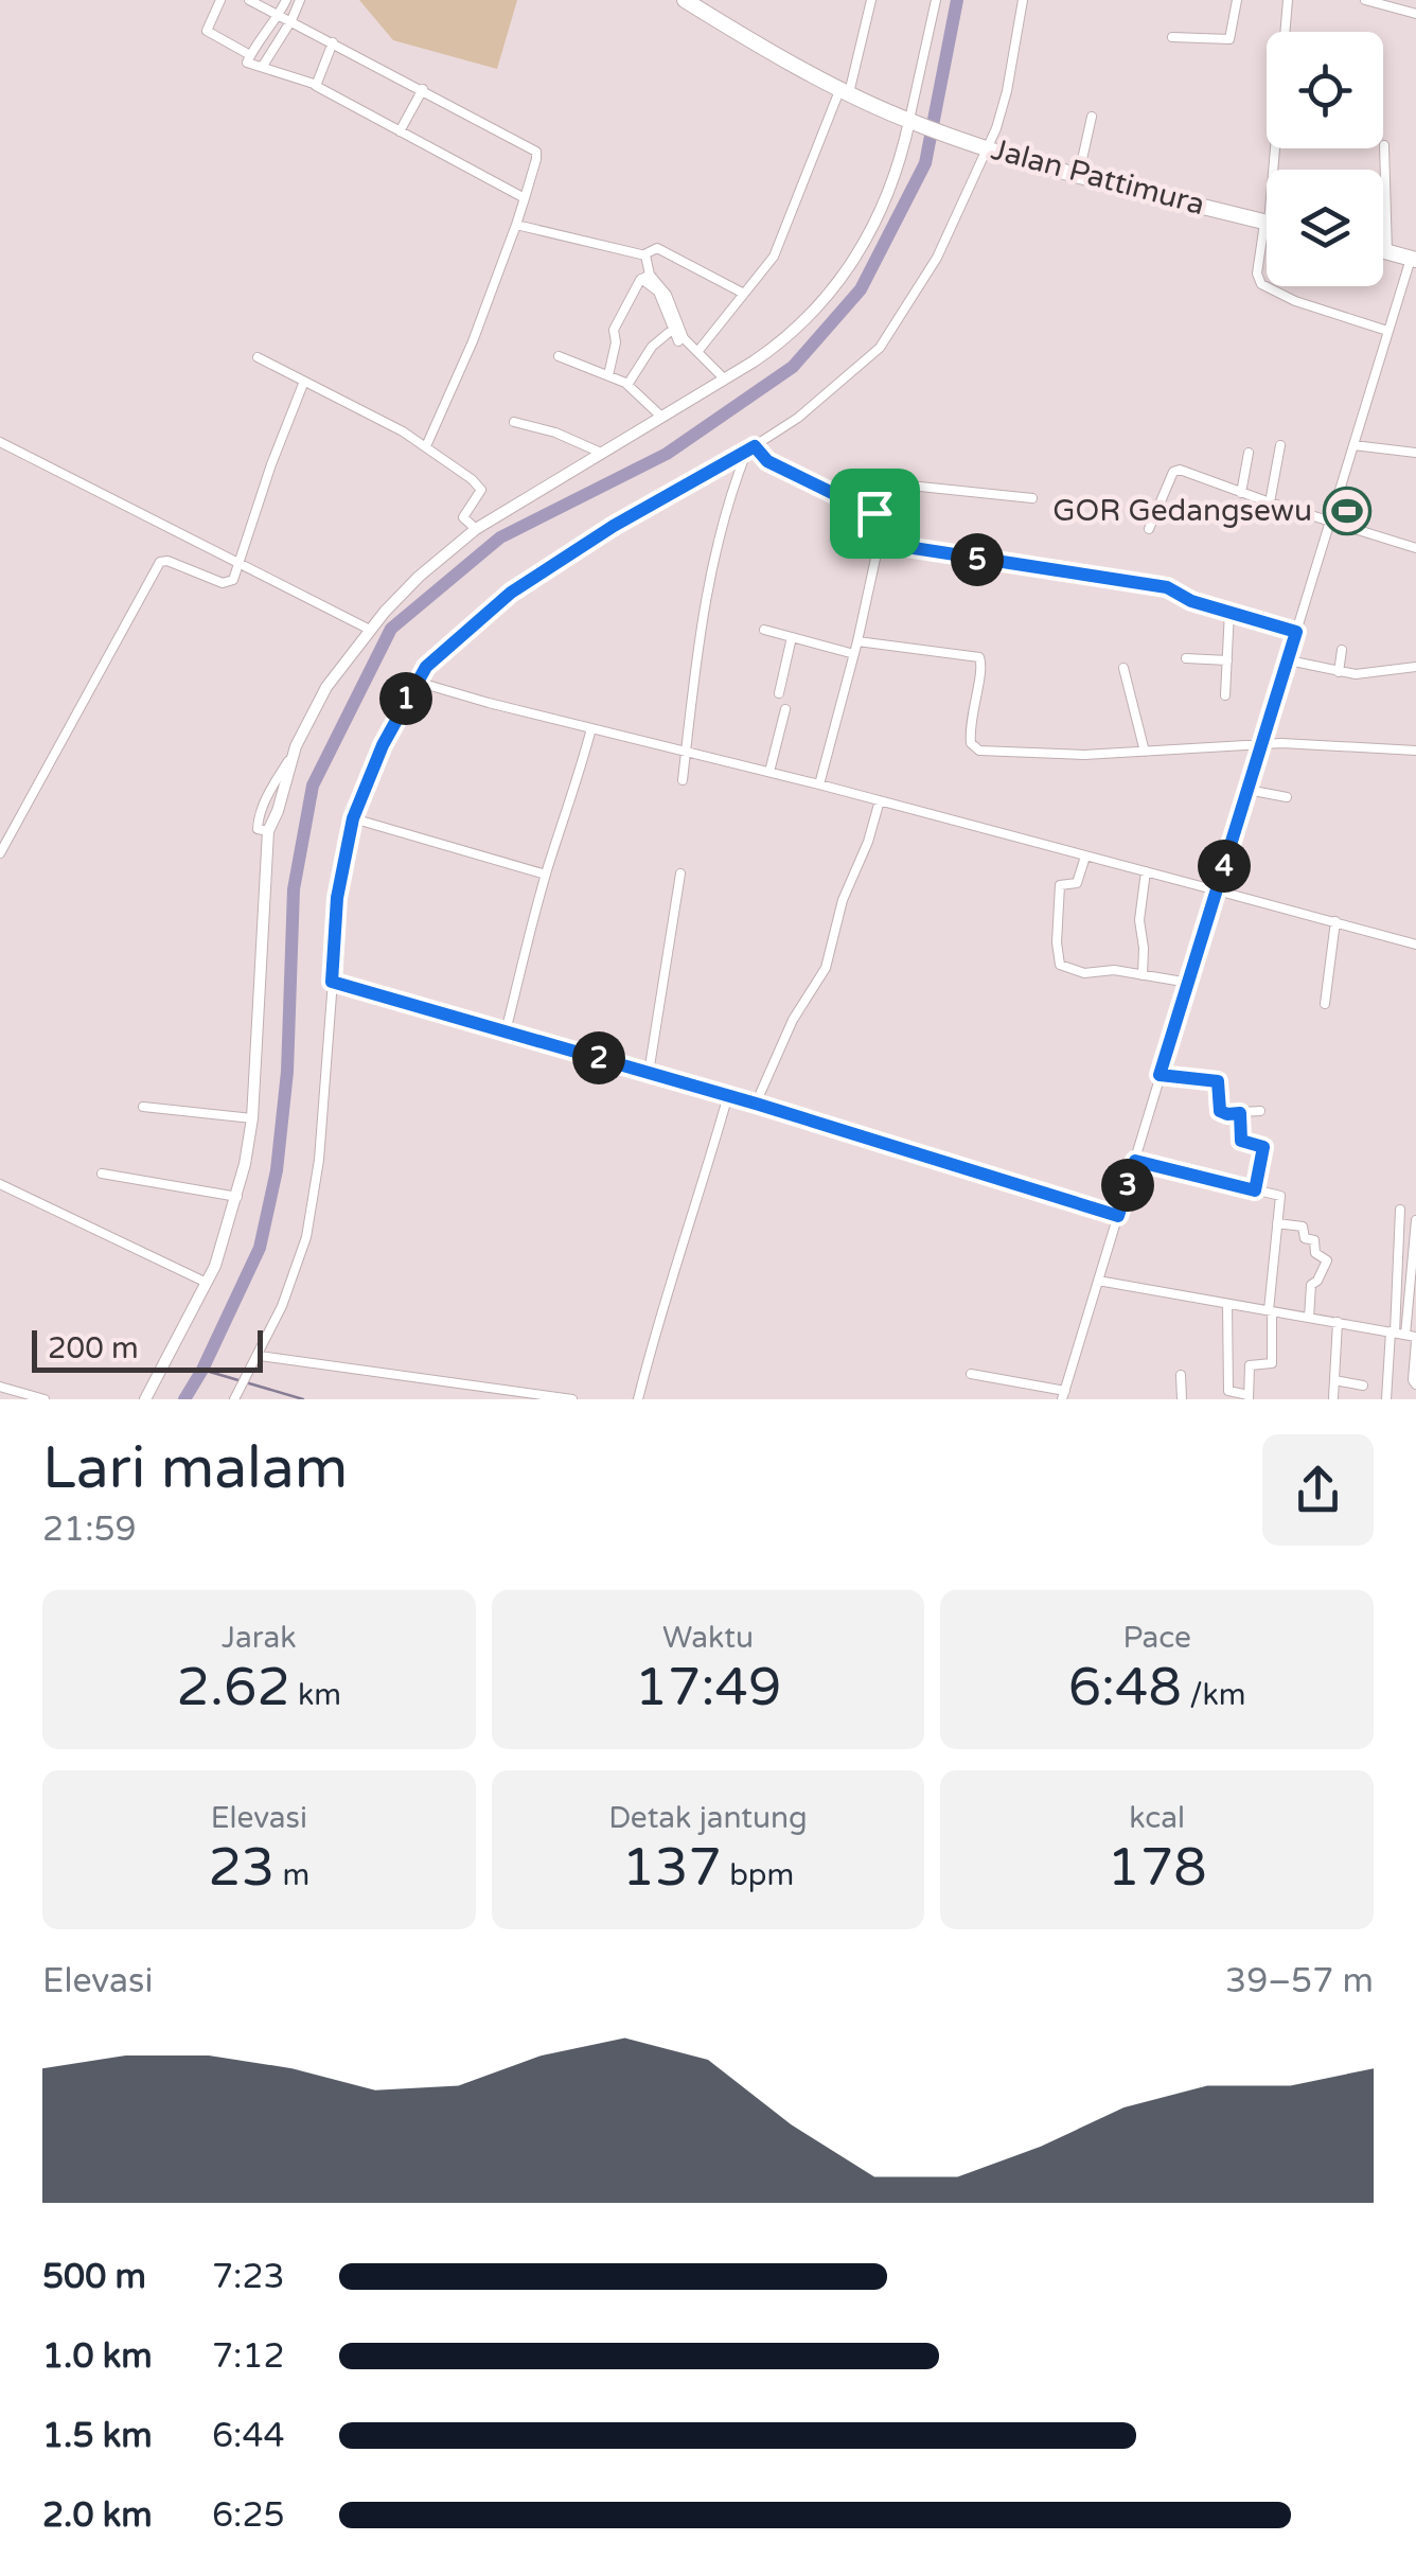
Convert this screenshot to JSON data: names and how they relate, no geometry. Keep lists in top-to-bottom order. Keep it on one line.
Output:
{"streets":{"highway":["Jalan Pattimura"]},"places":{"sports":["GOR Gedangsewu"]},"scale_bar":"200 m","page":{"pins":["5","1","4","2","3"],"scale":"200 m","heading":["Lari malam","21:59"],"stats":[["Jarak","2.62 km"],["Waktu","17:49"],["Pace","6:48 /km"],["Elevasi","23 m"],["Detak jantung","137 bpm"],["kcal","178"]],"chart":["Elevasi","39–57 m"],"list":[{"name":"500 m","note":"7:23"},{"name":"1.0 km","note":"7:12"},{"name":"1.5 km","note":"6:44"},{"name":"2.0 km","note":"6:25"}]}}
